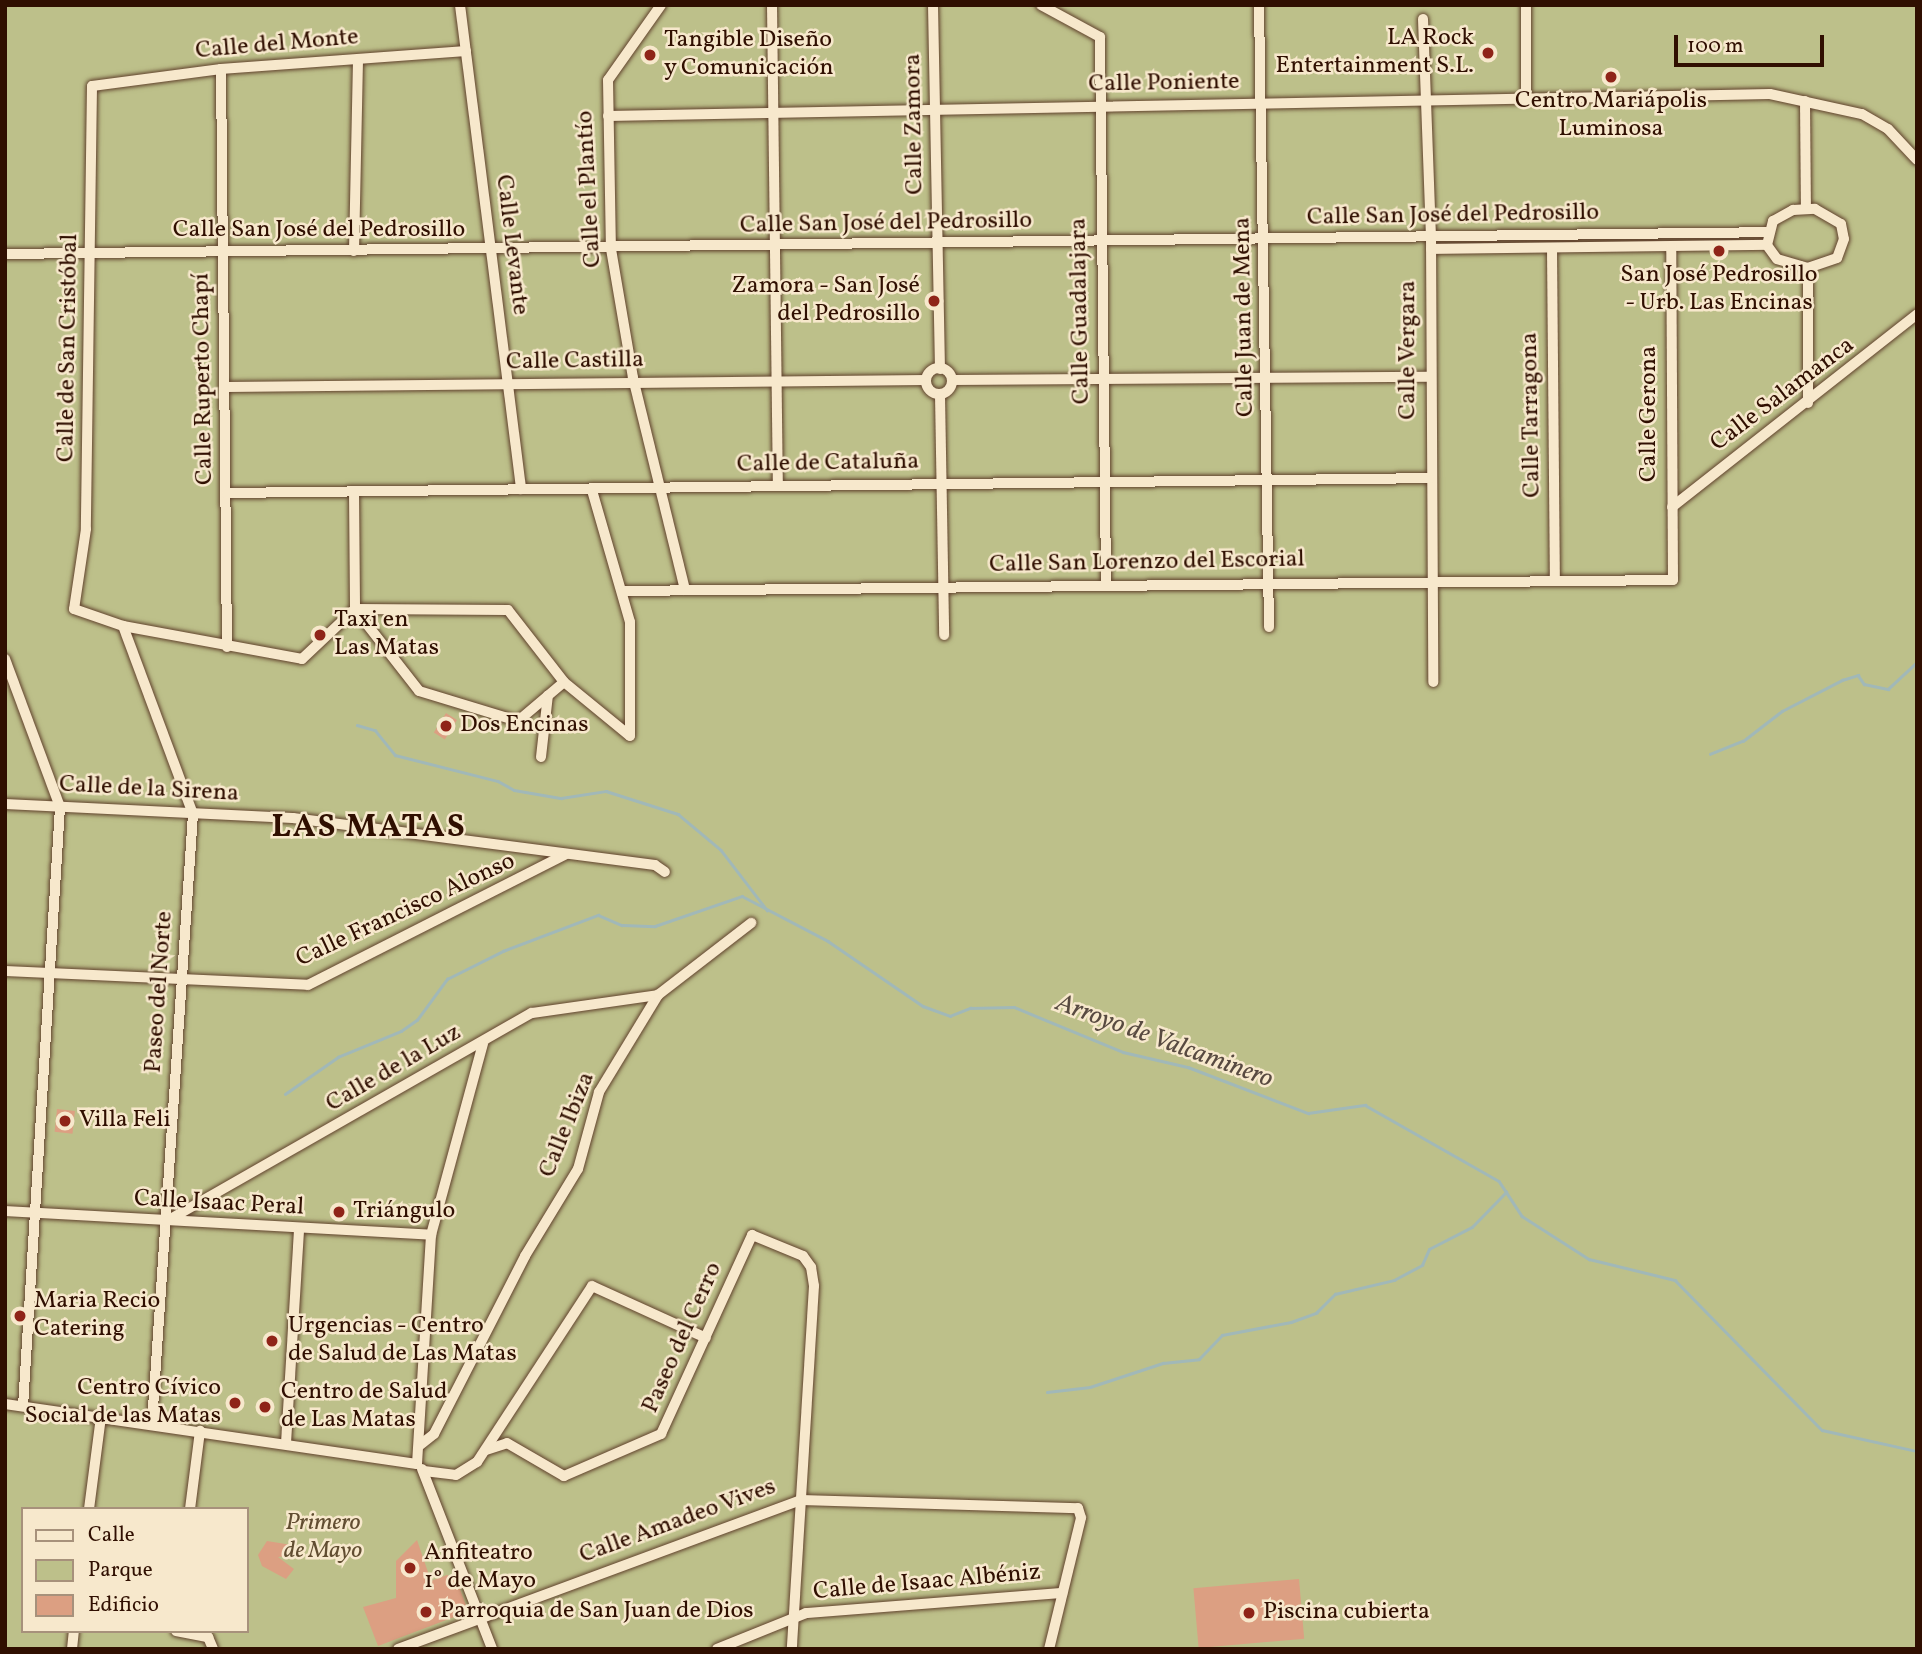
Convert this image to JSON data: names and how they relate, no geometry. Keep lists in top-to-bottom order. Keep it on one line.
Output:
{"streets":{"street":["Calle del Monte","Calle Poniente","Calle Zamora","Calle el Plantío","Calle San José del Pedrosillo","Calle Levante","Calle Guadalajara","Calle Juan de Mena","Calle de San Cristóbal","Calle Vergara","Calle Castilla","Calle Ruperto Chapí","Calle Salamanca","Calle Gerona","Calle Tarragona","Calle de Cataluña","Calle San Lorenzo del Escorial","Calle de la Sirena","Calle Francisco Alonso","Paseo del Norte","Calle de la Luz","Calle Ibiza","Calle Isaac Peral","Paseo del Cerro","Calle Amadeo Vives","Calle de Isaac Albéniz"]},"crossings":[["Calle del Monte","Calle Levante"],["Calle del Monte","Calle de San Cristóbal"],["Calle del Monte","Calle Ruperto Chapí"],["Calle Poniente","Calle Zamora"],["Calle Poniente","Calle el Plantío"],["Calle Poniente","Calle Guadalajara"],["Calle Poniente","Calle Juan de Mena"],["Calle Poniente","Calle Vergara"],["Calle Zamora","Calle San José del Pedrosillo"],["Calle Zamora","Calle Castilla"],["Calle el Plantío","Calle San José del Pedrosillo"],["Calle el Plantío","Calle Castilla"],["Calle el Plantío","Calle de Cataluña"],["Calle el Plantío","Calle San Lorenzo del Escorial"],["Calle San José del Pedrosillo","Calle Levante"],["Calle San José del Pedrosillo","Calle Guadalajara"],["Calle San José del Pedrosillo","Calle Juan de Mena"],["Calle San José del Pedrosillo","Calle de San Cristóbal"],["Calle San José del Pedrosillo","Calle Vergara"],["Calle San José del Pedrosillo","Calle Ruperto Chapí"],["Calle San José del Pedrosillo","Calle Gerona"],["Calle San José del Pedrosillo","Calle Tarragona"],["Calle Levante","Calle Castilla"],["Calle Levante","Calle de Cataluña"],["Calle Guadalajara","Calle de Cataluña"],["Calle Guadalajara","Calle San Lorenzo del Escorial"],["Calle Juan de Mena","Calle de Cataluña"],["Calle Juan de Mena","Calle San Lorenzo del Escorial"],["Calle de San Cristóbal","Paseo del Norte"],["Calle Vergara","Calle de Cataluña"],["Calle Vergara","Calle San Lorenzo del Escorial"],["Calle Castilla","Calle Ruperto Chapí"],["Calle Ruperto Chapí","Calle de Cataluña"],["Calle Salamanca","Calle Gerona"],["Calle Gerona","Calle San Lorenzo del Escorial"],["Calle Tarragona","Calle San Lorenzo del Escorial"],["Calle de la Sirena","Calle Francisco Alonso"],["Calle de la Sirena","Paseo del Norte"],["Calle Francisco Alonso","Paseo del Norte"],["Paseo del Norte","Calle de la Luz"],["Paseo del Norte","Calle Isaac Peral"],["Calle de la Luz","Calle Ibiza"],["Calle de la Luz","Calle Isaac Peral"],["Paseo del Cerro","Calle Amadeo Vives"],["Calle Amadeo Vives","Calle de Isaac Albéniz"]],"districts":["LAS MATAS"],"water":["Arroyo de Valcaminero"],"parks":["Primero de Mayo"],"places":["LA Rock Entertainment S.L.","Tangible Diseño y Comunicación","Centro Mariápolis Luminosa","San José Pedrosillo - Urb. Las Encinas","Zamora - San José del Pedrosillo","Taxi en Las Matas","Dos Encinas","Villa Feli","Triángulo","Maria Recio Catering","Urgencias - Centro de Salud de Las Matas","Centro Cívico Social de las Matas","Centro de Salud de Las Matas","Anfiteatro 1° de Mayo","Parroquia de San Juan de Dios","Piscina cubierta"],"legend":["Calle","Parque","Edificio"],"scale_bar":"100 m"}
